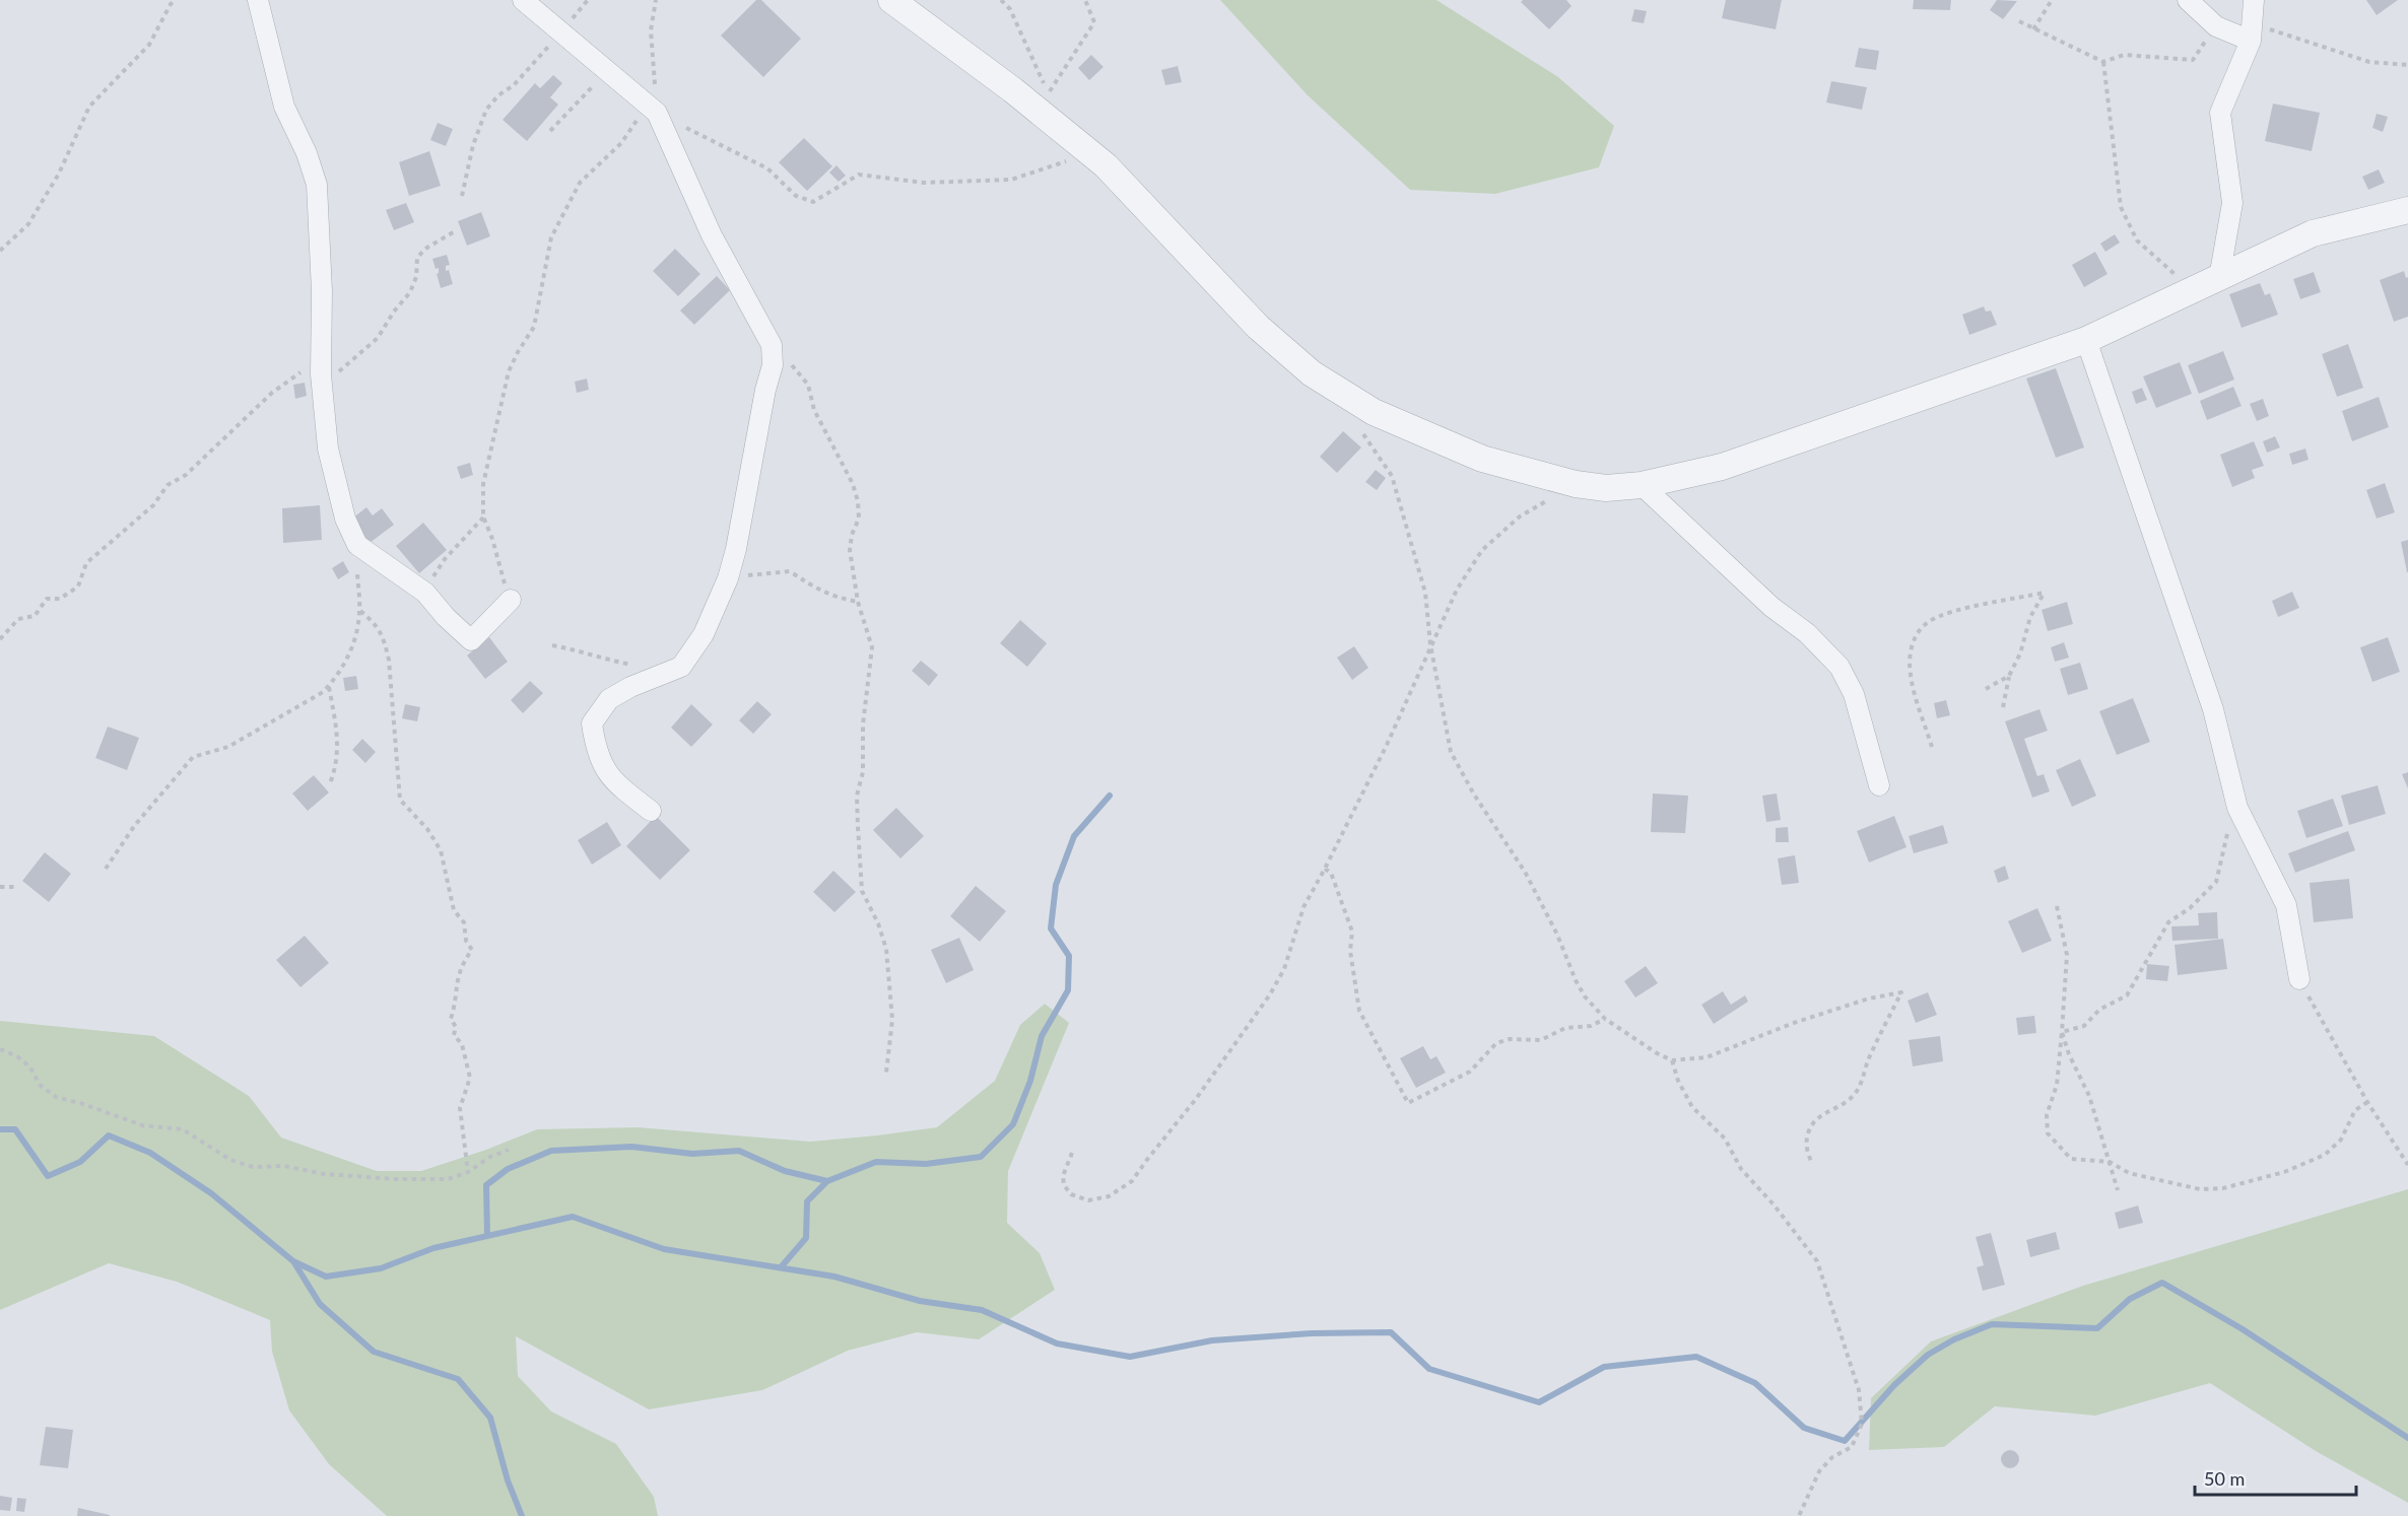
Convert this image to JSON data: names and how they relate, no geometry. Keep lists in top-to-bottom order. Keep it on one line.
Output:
{"scale_bar":"50 m"}
